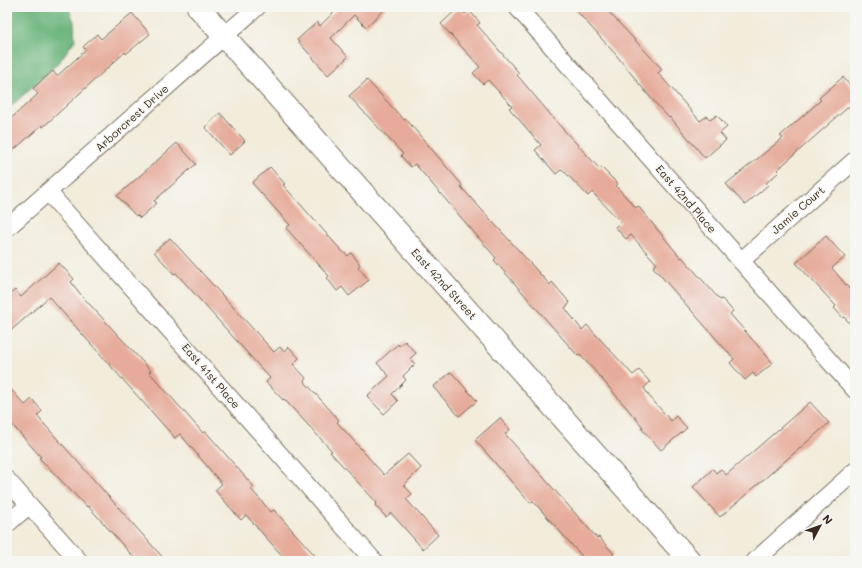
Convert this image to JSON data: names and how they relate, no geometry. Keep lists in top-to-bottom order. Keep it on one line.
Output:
{"streets":{"street":["Arborcrest Drive","East 42nd Place","Jamie Court","East 42nd Street","East 41st Place"]},"crossings":[["Arborcrest Drive","East 42nd Street"],["Arborcrest Drive","East 41st Place"],["East 42nd Place","Jamie Court"]],"north":"top right"}
